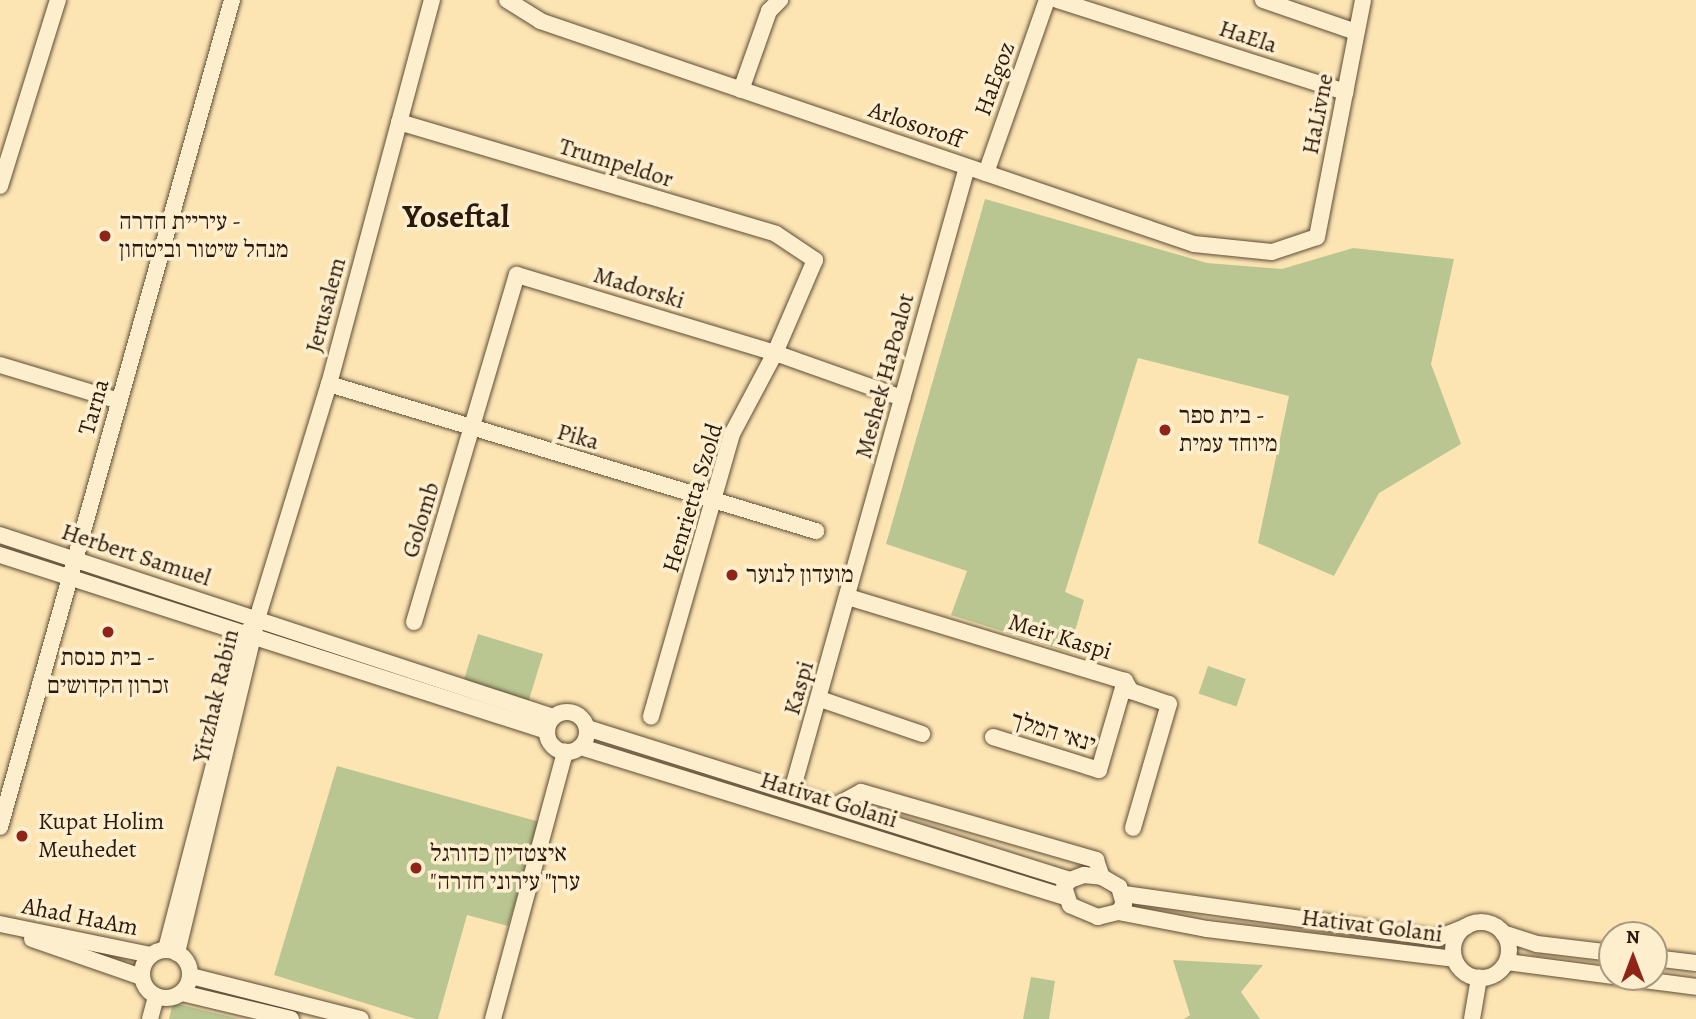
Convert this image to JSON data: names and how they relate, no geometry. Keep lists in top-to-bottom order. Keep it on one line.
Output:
{"streets":{"street":["HaEla","HaEgoz","HaLivne","Arlosoroff","Trumpeldor","Madorski","Jerusalem","Meshek HaPoalot","Tarna","Pika","Henrietta Szold","Golomb","Herbert Samuel","Meir Kaspi","Kaspi","Yitzhak Rabin","Hativat Golani","Ahad HaAm"]},"crossings":[["HaEla","HaLivne"],["HaEgoz","Arlosoroff"],["HaLivne","Arlosoroff"],["Arlosoroff","Meshek HaPoalot"],["Trumpeldor","Jerusalem"],["Trumpeldor","Henrietta Szold"],["Madorski","Meshek HaPoalot"],["Madorski","Pika"],["Madorski","Henrietta Szold"],["Madorski","Golomb"],["Jerusalem","Pika"],["Jerusalem","Herbert Samuel"],["Jerusalem","Yitzhak Rabin"],["Meshek HaPoalot","Meir Kaspi"],["Meshek HaPoalot","Kaspi"],["Tarna","Herbert Samuel"],["Pika","Henrietta Szold"],["Pika","Golomb"],["Herbert Samuel","Yitzhak Rabin"],["Meir Kaspi","Kaspi"],["Kaspi","Hativat Golani"],["Yitzhak Rabin","Ahad HaAm"]],"districts":["Yoseftal"],"places":["עיריית חדרה - מנהל שיטור וביטחון","בית ספר - מיוחד עמית","מועדון לנוער","בית כנסת - זכרון הקדושים","Kupat Holim Meuhedet","איצטדיון כדורגל \"ערן\" עירוני חדרה"],"north":"top"}
